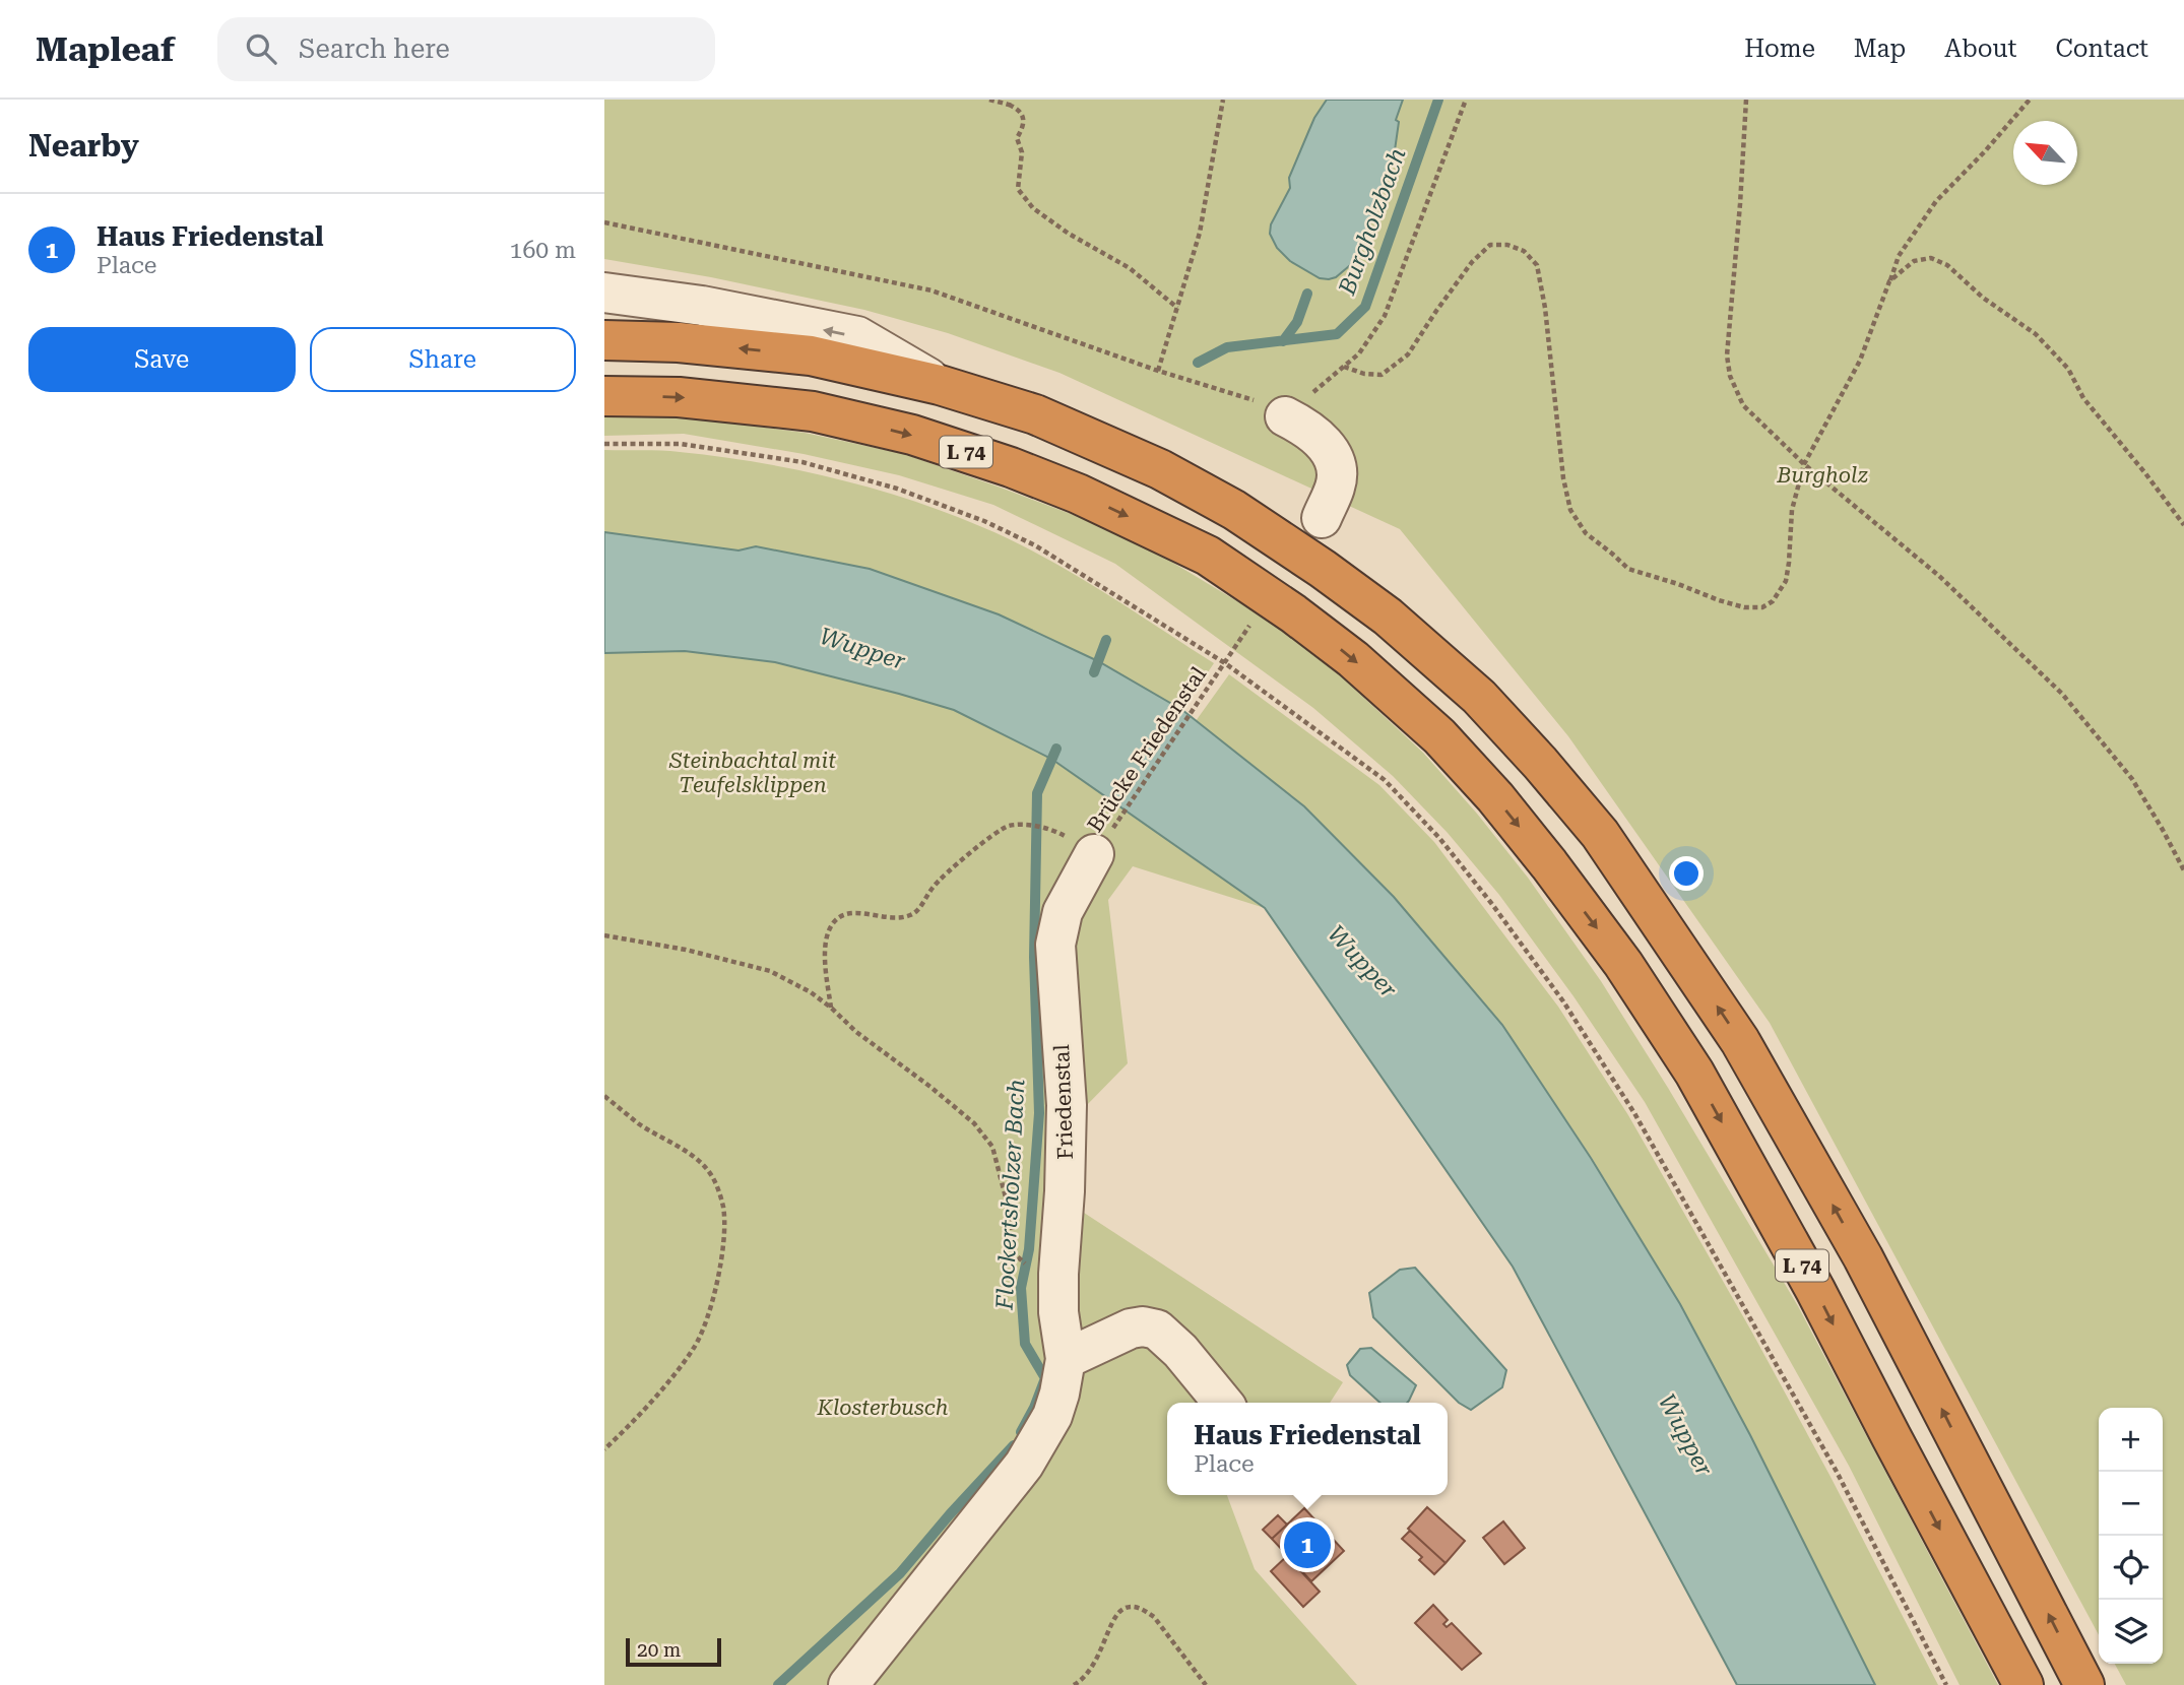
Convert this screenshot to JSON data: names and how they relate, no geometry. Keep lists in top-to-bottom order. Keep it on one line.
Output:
{"streets":{"highway":["L 74"],"lane":["Friedenstal"],"path":["Brücke Friedenstal"]},"crossings":[["Brücke Friedenstal","Friedenstal"]],"water":["Burgholzbach","Wupper","Flockertsholzer Bach"],"parks":["Burgholz","Steinbachtal mit Teufelsklippen","Klosterbusch"],"scale_bar":"20 m","north":"top left","page":{"header":"Mapleaf","search":"Search here","nav":["Home","Map","About","Contact"],"heading":"Nearby","list":[{"mark":"1","name":"Haus Friedenstal","note":"Place","value":"160 m"}],"buttons":["Save","Share"],"popup":["Haus Friedenstal","Place"],"map_buttons":["+","−"],"pins":"1","scale":"20 m"}}
